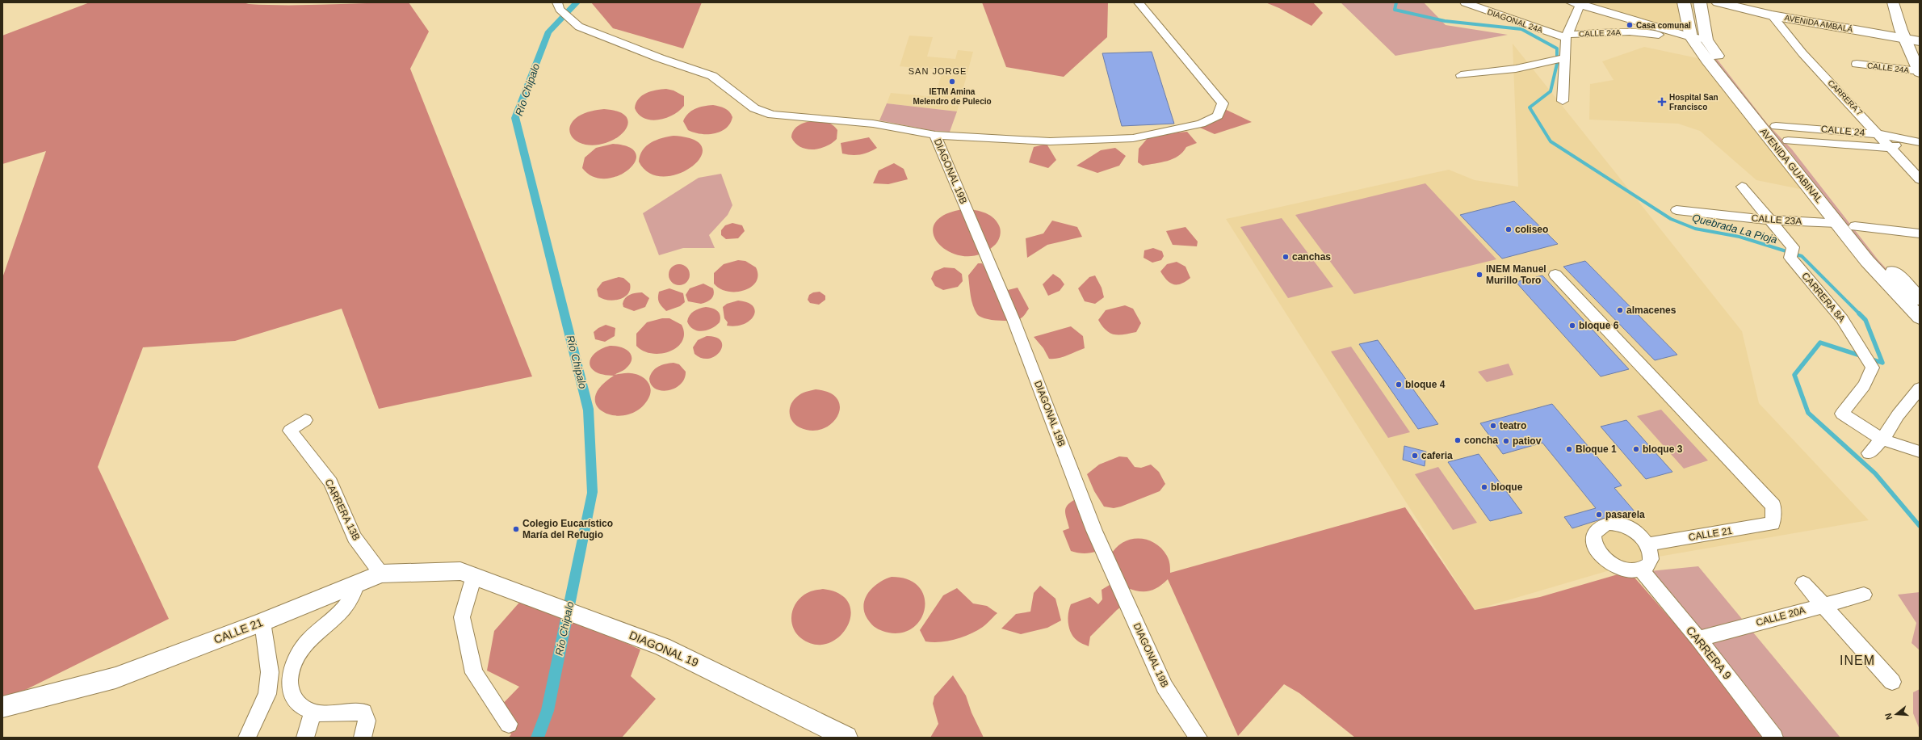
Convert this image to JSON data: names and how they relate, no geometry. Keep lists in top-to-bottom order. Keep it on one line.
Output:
{"streets":{"main road":["AVENIDA AMBALÁ","AVENIDA GUABINAL"],"street":["DIAGONAL 24A","CALLE 24A","CARRERA 7","CALLE 24","DIAGONAL 19B","CALLE 23A","CARRERA 8A","CARRERA 13B","CALLE 21","CALLE 20A","DIAGONAL 19","CARRERA 9"]},"crossings":[["DIAGONAL 24A","CALLE 24A"],["AVENIDA AMBALÁ","CARRERA 7"],["CALLE 24A","AVENIDA GUABINAL"],["CARRERA 7","CALLE 24"],["CALLE 24","AVENIDA GUABINAL"],["AVENIDA GUABINAL","CALLE 23A"],["CALLE 23A","CARRERA 8A"],["CARRERA 13B","CALLE 21"],["CALLE 21","DIAGONAL 19"],["CALLE 21","CARRERA 9"],["CALLE 20A","CARRERA 9"]],"districts":["SAN JORGE","INEM"],"water":["Río Chipalo","Quebrada La Pioja"],"places":{"other":["Casa comunal","IETM Amina Melendro de Pulecio","coliseo","canchas","INEM Manuel Murillo Toro","almacenes","bloque 6","bloque 4","teatro","concha","patiov","Bloque 1","bloque 3","caferia","bloque","pasarela","Colegio Eucarístico María del Refugio"],"health":["Hospital San Francisco"]},"north":"left"}
